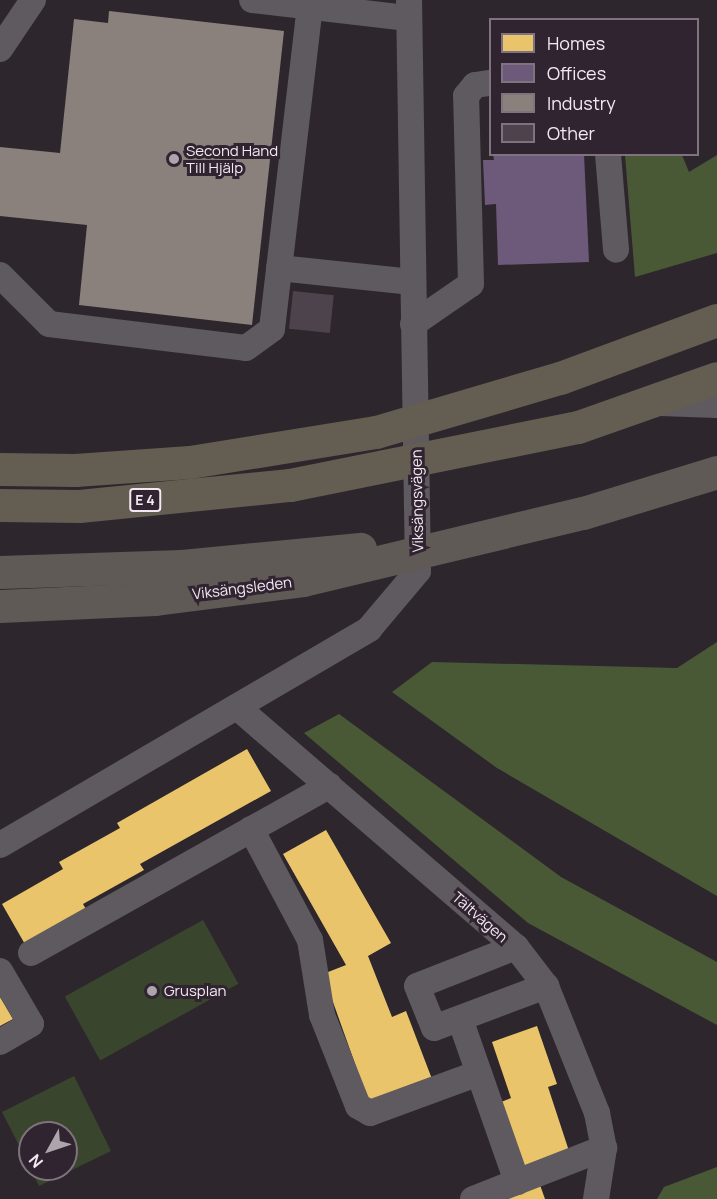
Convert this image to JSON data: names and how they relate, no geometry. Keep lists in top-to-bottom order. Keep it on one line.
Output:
{"streets":{"highway":["E 4"],"main road":["Viksängsleden"],"street":["Viksängsvägen","Tältvägen"]},"crossings":[["Viksängsvägen","Tältvägen"]],"places":["Second Hand Till Hjälp","Grusplan"],"legend":["Homes","Offices","Industry","Other"],"north":"bottom left"}
